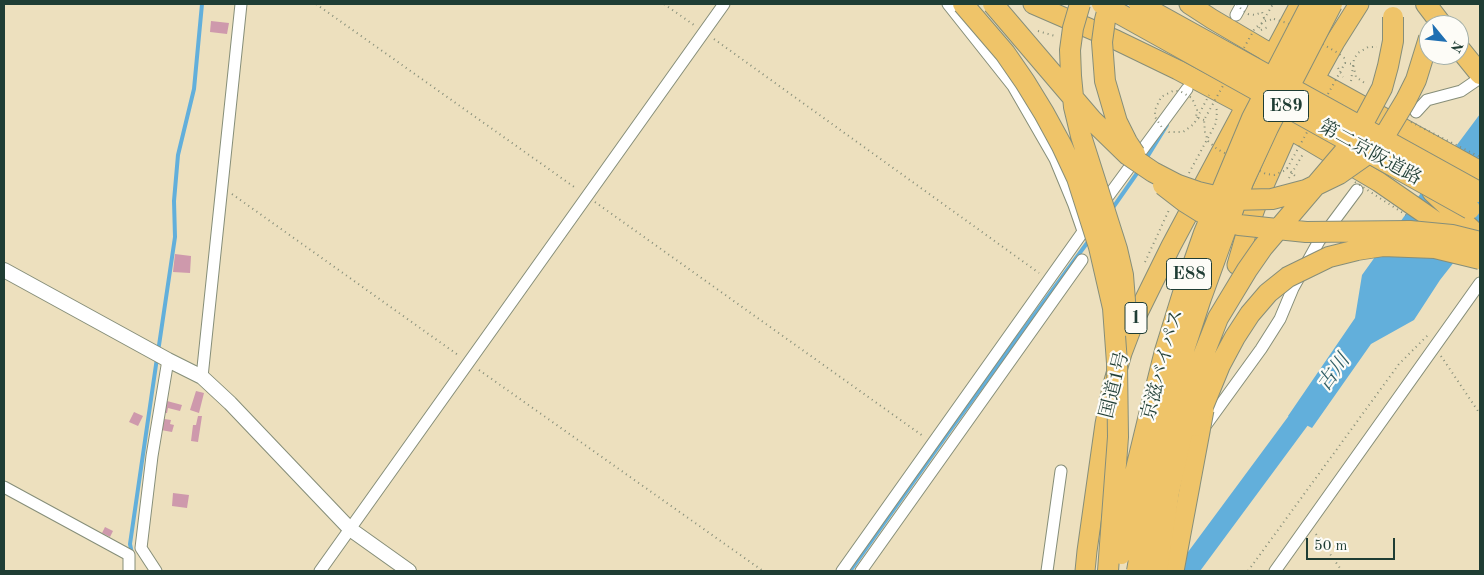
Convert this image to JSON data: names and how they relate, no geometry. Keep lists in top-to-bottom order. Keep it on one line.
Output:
{"streets":{"highway":["E89","第二京阪道路","E88","1","京滋バイパス","国道1号"]},"crossings":[["E88","京滋バイパス"],["E88","国道1号"],["京滋バイパス","国道1号"]],"water":["古川"],"scale_bar":"50 m","north":"bottom right"}
